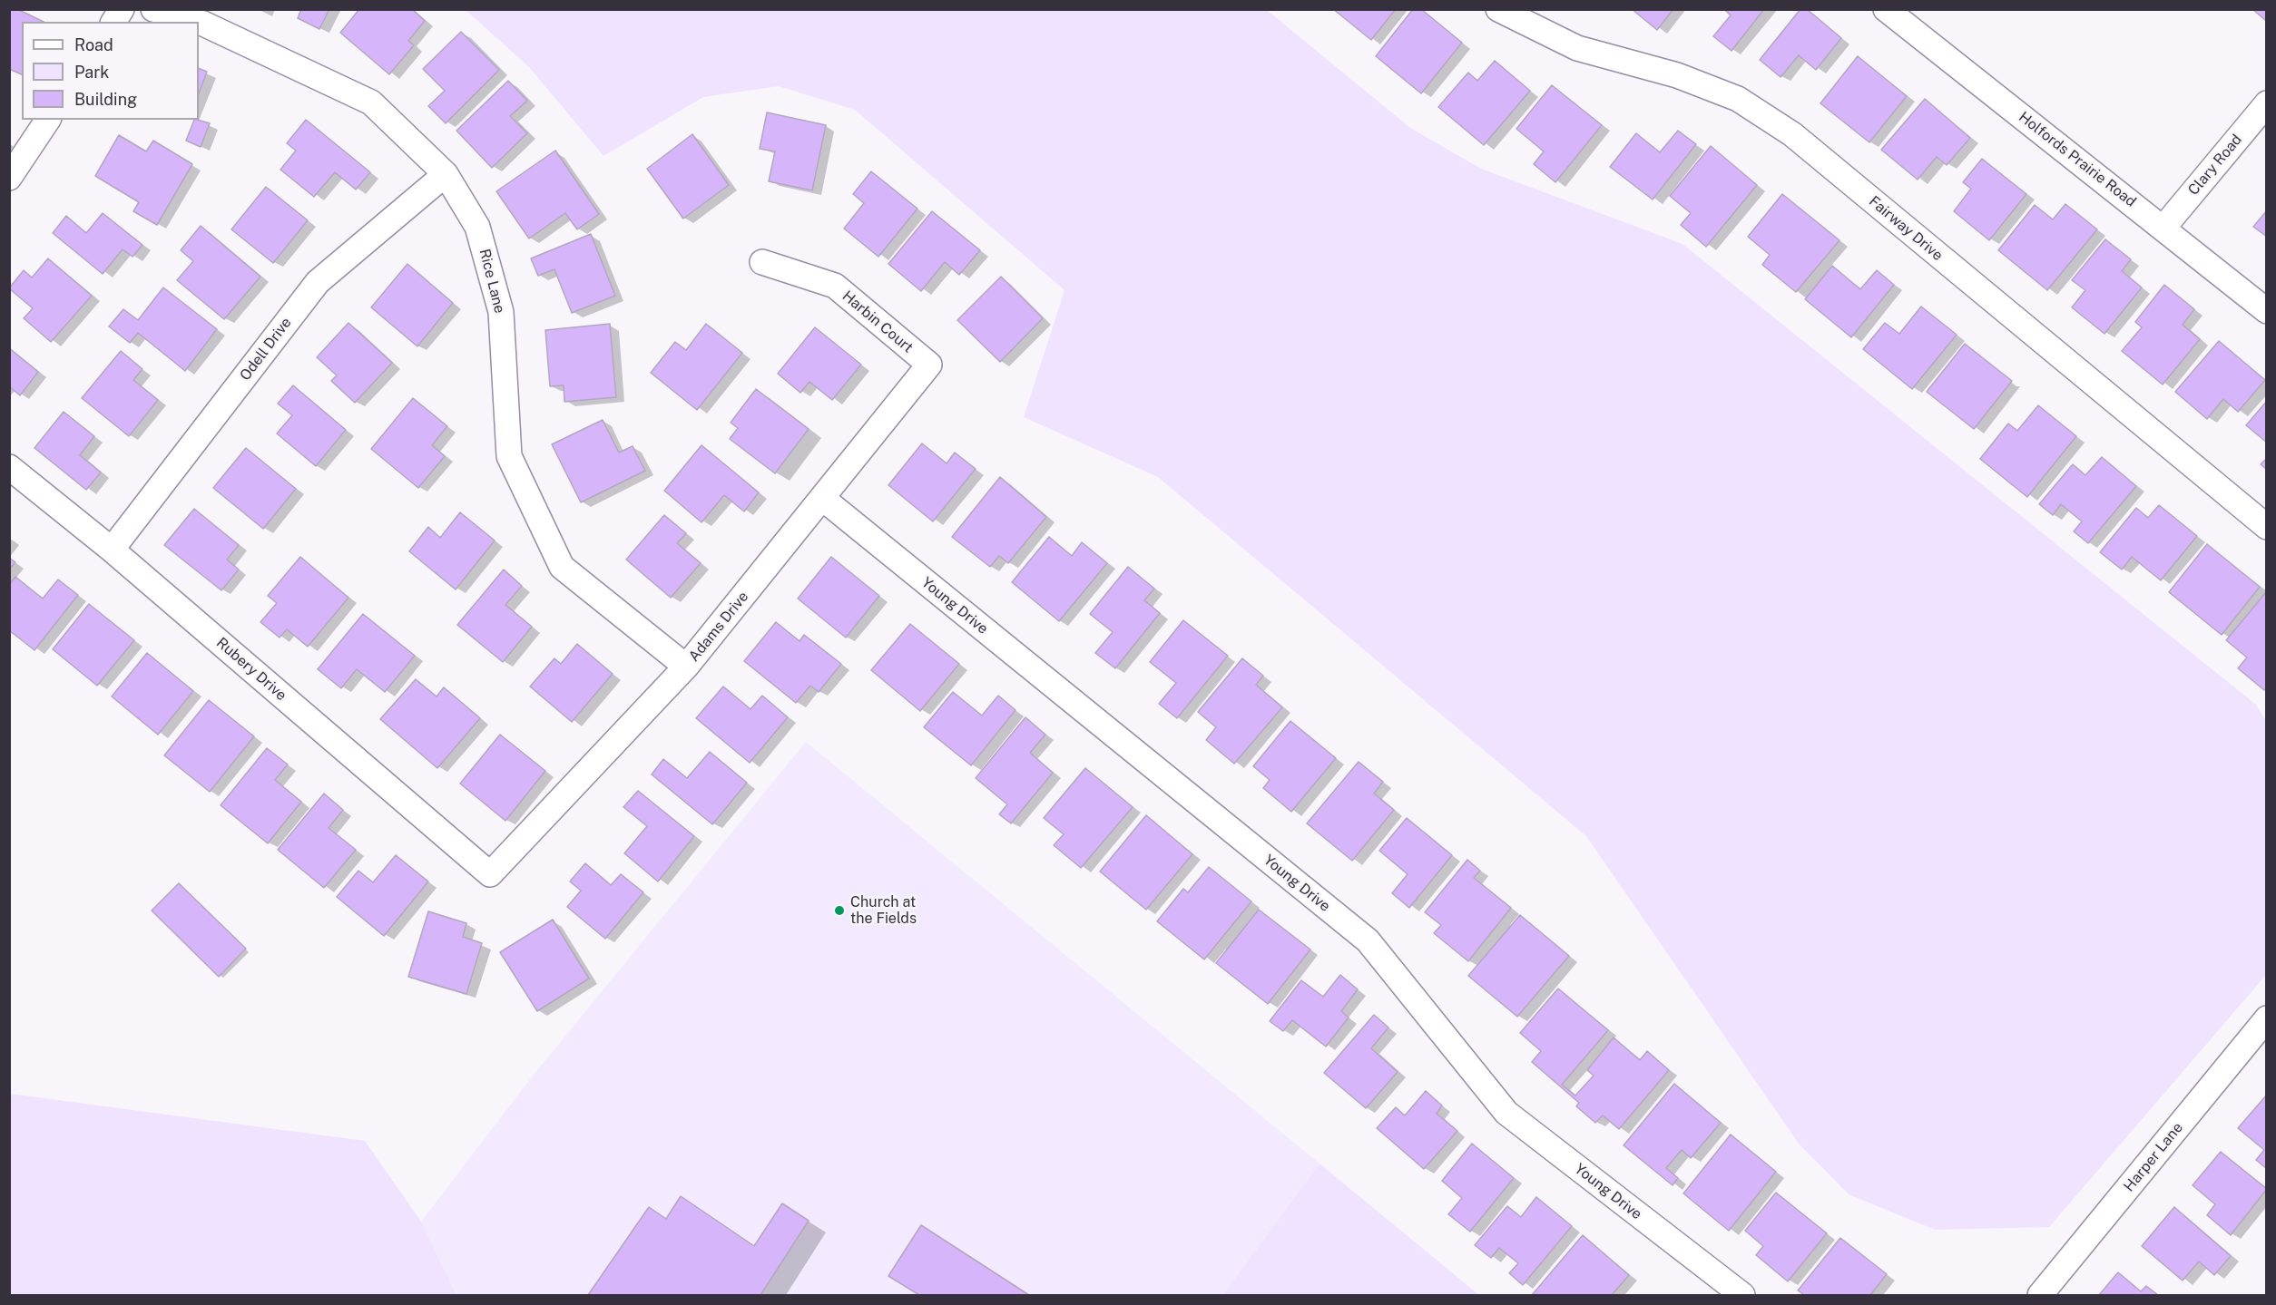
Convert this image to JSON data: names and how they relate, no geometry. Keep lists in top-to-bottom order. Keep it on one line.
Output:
{"streets":{"street":["Holfords Prairie Road","Clary Road","Fairway Drive","Rice Lane","Harbin Court","Odell Drive","Young Drive","Adams Drive","Rubery Drive","Harper Lane"]},"crossings":[["Holfords Prairie Road","Clary Road"],["Rice Lane","Odell Drive"],["Rice Lane","Adams Drive"],["Harbin Court","Adams Drive"],["Odell Drive","Rubery Drive"],["Young Drive","Adams Drive"],["Adams Drive","Rubery Drive"]],"places":["Church at the Fields"],"legend":["Road","Park","Building"]}
